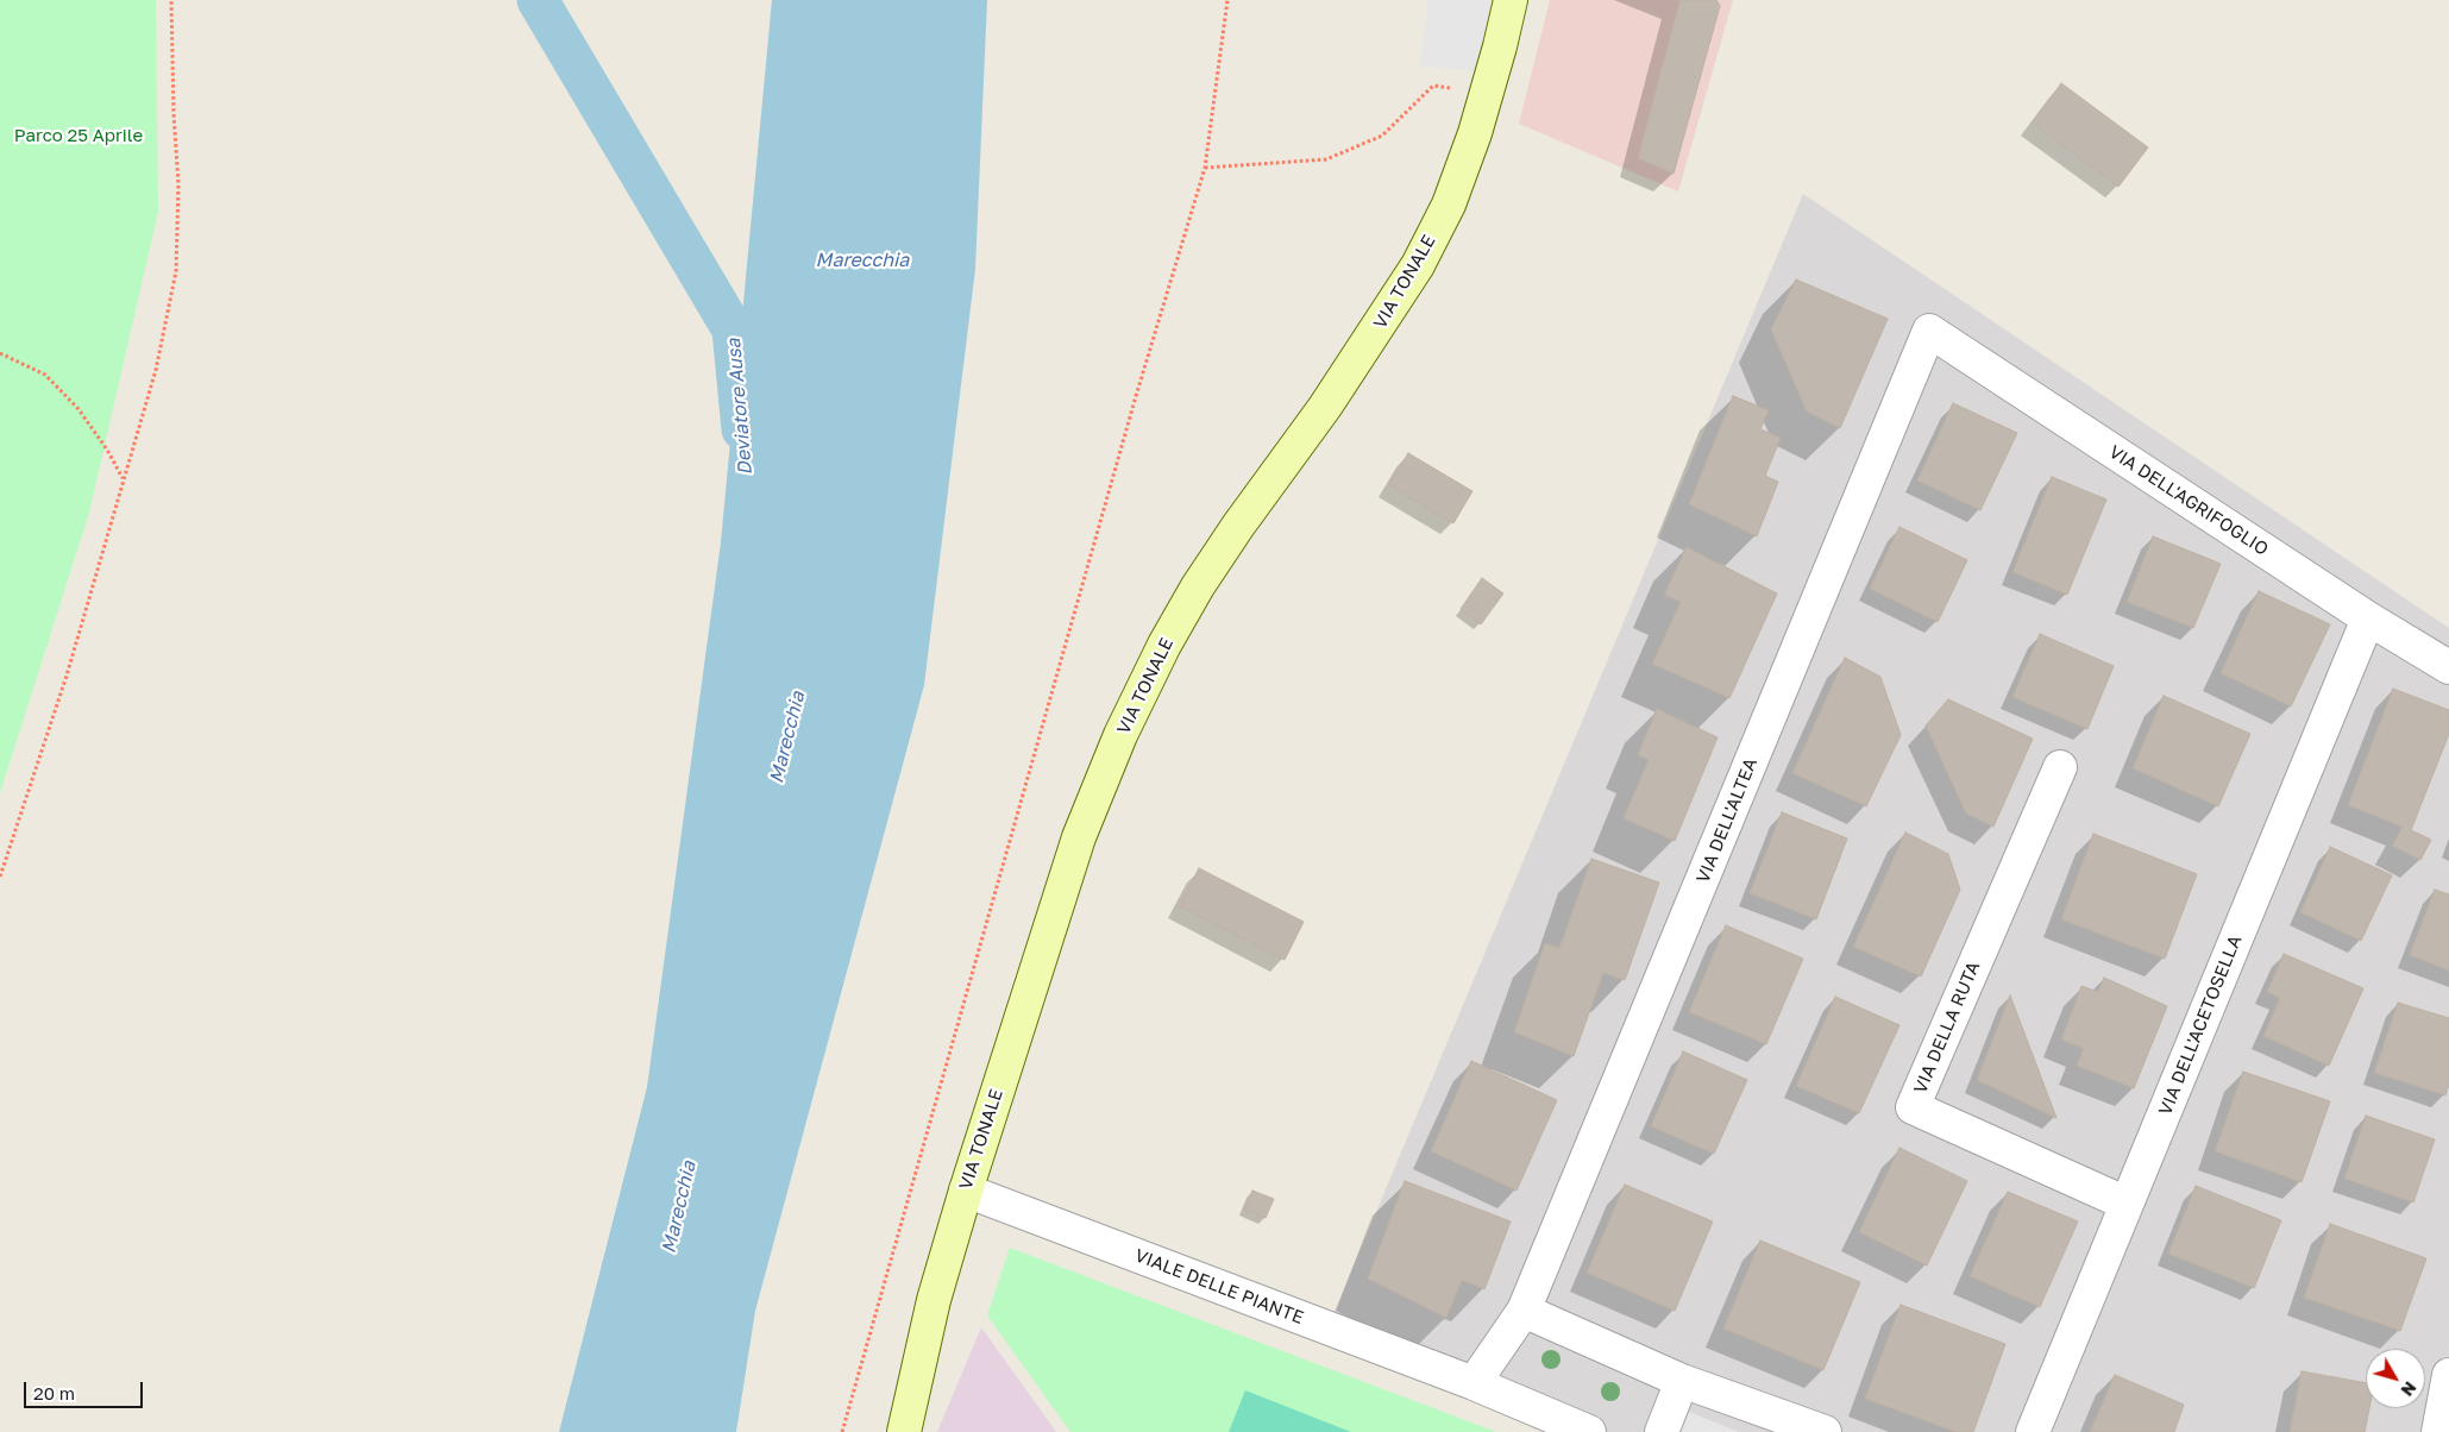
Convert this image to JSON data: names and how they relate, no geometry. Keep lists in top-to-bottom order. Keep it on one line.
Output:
{"streets":{"street":["VIA TONALE","VIA DELL'AGRIFOGLIO","VIA DELL'ALTEA","VIA DELL'ACETOSELLA","VIA DELLA RUTA","VIALE DELLE PIANTE"]},"crossings":[["VIA TONALE","VIALE DELLE PIANTE"],["VIA DELL'AGRIFOGLIO","VIA DELL'ALTEA"],["VIA DELL'AGRIFOGLIO","VIA DELL'ACETOSELLA"],["VIA DELL'ACETOSELLA","VIA DELLA RUTA"]],"water":["Marecchia","Deviatore Ausa"],"parks":["Parco 25 Aprile"],"scale_bar":"20 m","north":"bottom right"}
